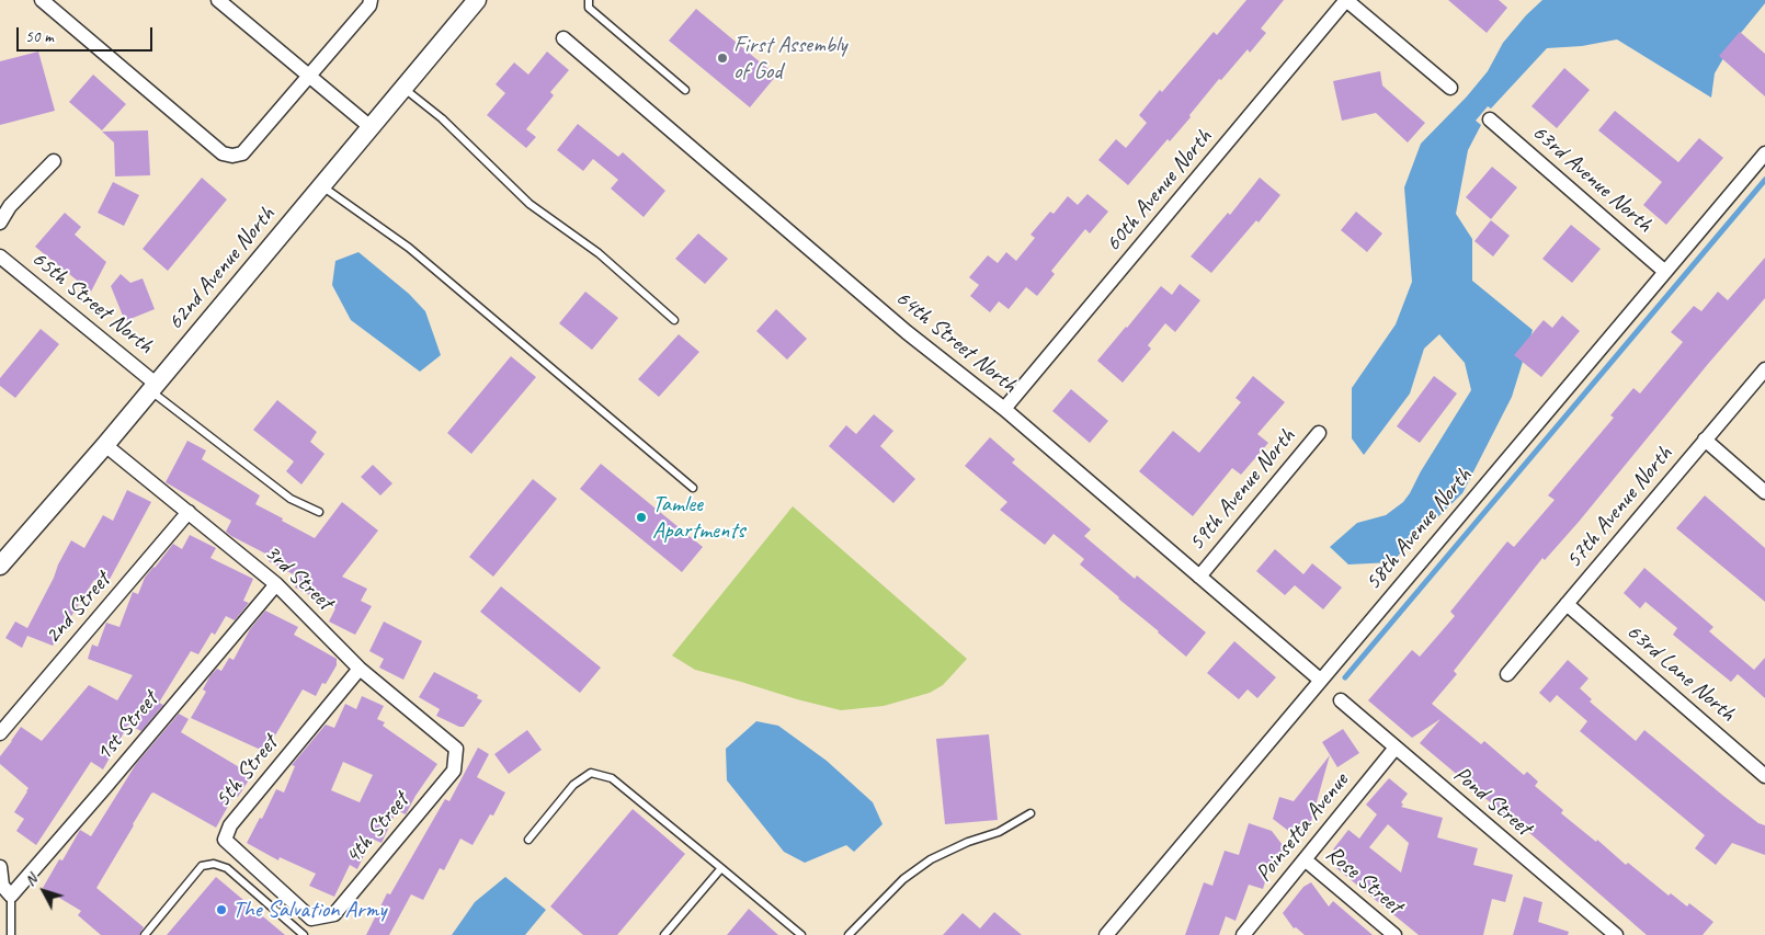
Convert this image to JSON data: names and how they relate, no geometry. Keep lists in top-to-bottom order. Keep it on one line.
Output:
{"streets":{"street":["63rd Avenue North","60th Avenue North","62nd Avenue North","65th Street North","64th Street North","59th Avenue North","57th Avenue North","58th Avenue North","3rd Street","2nd Street","63rd Lane North","1st Street","5th Street","Pond Street","Poinsetta Avenue","4th Street","Rose Street"]},"crossings":[["63rd Avenue North","58th Avenue North"],["60th Avenue North","64th Street North"],["62nd Avenue North","65th Street North"],["62nd Avenue North","3rd Street"],["64th Street North","59th Avenue North"],["64th Street North","58th Avenue North"],["57th Avenue North","63rd Lane North"],["3rd Street","2nd Street"],["3rd Street","1st Street"],["3rd Street","5th Street"],["3rd Street","4th Street"],["5th Street","4th Street"],["Pond Street","Poinsetta Avenue"],["Poinsetta Avenue","Rose Street"]],"places":["First Assembly of God","Tamlee Apartments","The Salvation Army"],"scale_bar":"50 m","north":"top left"}
